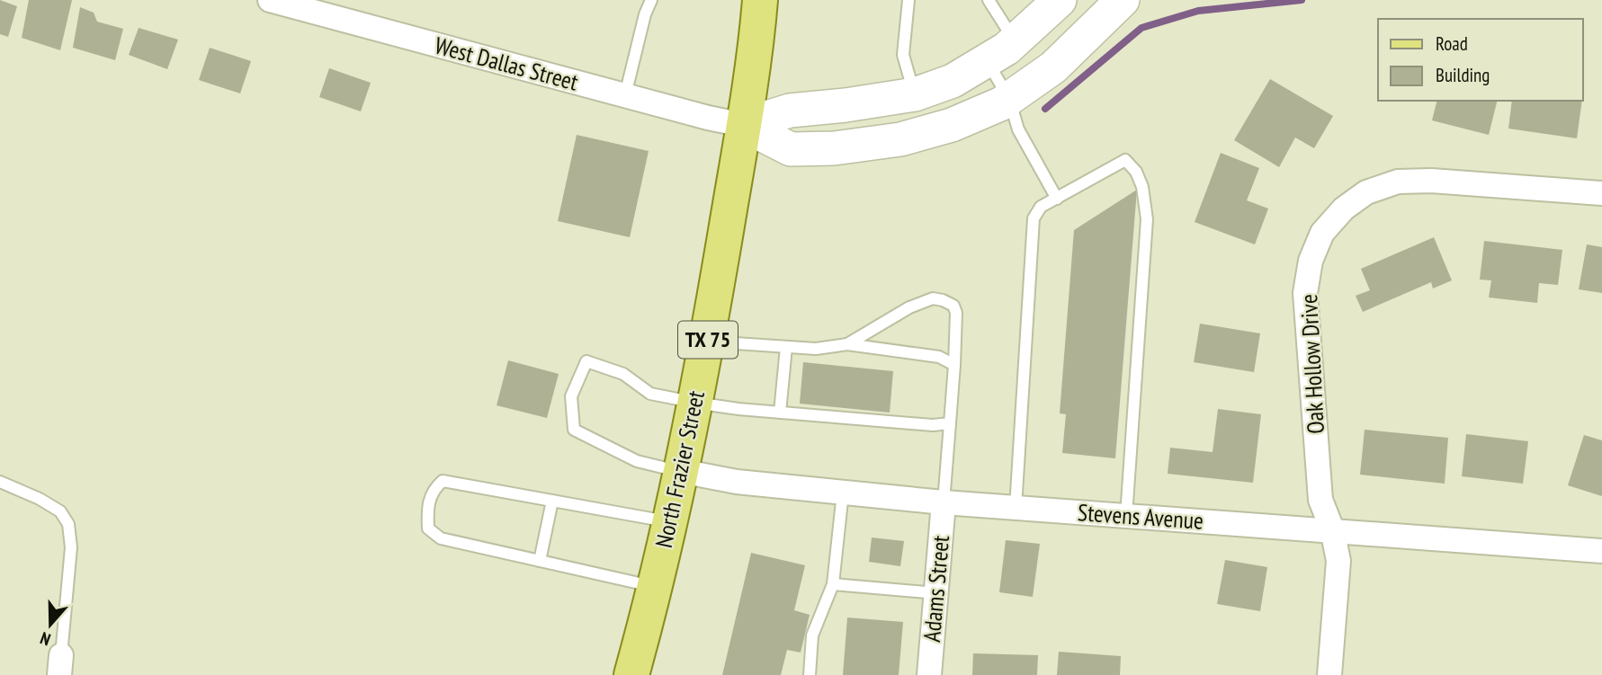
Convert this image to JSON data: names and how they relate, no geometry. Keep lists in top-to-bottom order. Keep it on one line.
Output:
{"streets":{"main road":["TX 75","North Frazier Street"],"street":["West Dallas Street","Oak Hollow Drive","Stevens Avenue","Adams Street"]},"crossings":[["West Dallas Street","North Frazier Street"],["Oak Hollow Drive","Stevens Avenue"],["North Frazier Street","Stevens Avenue"],["Stevens Avenue","Adams Street"]],"legend":["Road","Building"],"north":"bottom"}
